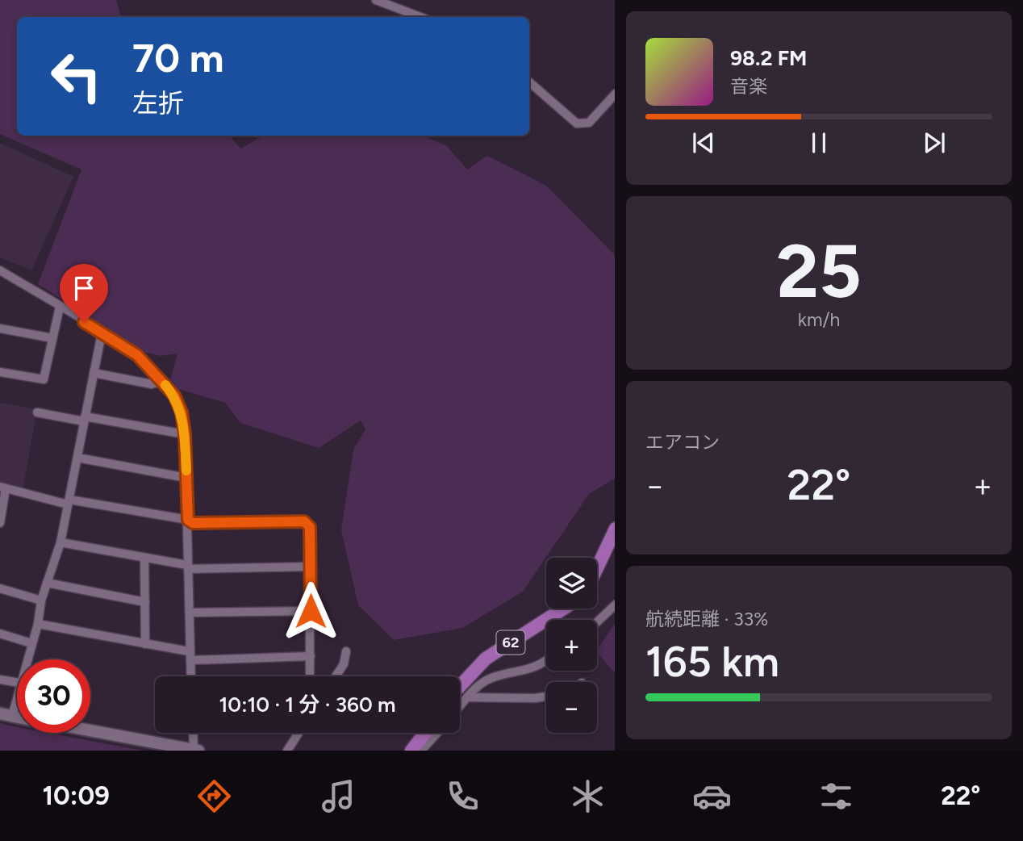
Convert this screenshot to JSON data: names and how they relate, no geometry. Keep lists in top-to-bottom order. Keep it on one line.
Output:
{"streets":{"main road":["62"]},"page":{"turn":["70 m","左折"],"song":["98.2 FM","音楽"],"tile":[["25","km/h"],"エアコン",["航続距離 · 33%","165 km"]],"heat":["−","22°","+"],"map_buttons":["+","−"],"limit":"30","trip":"10:10 · 1 分 · 360 m","tabs":["10:09","22°"]}}
